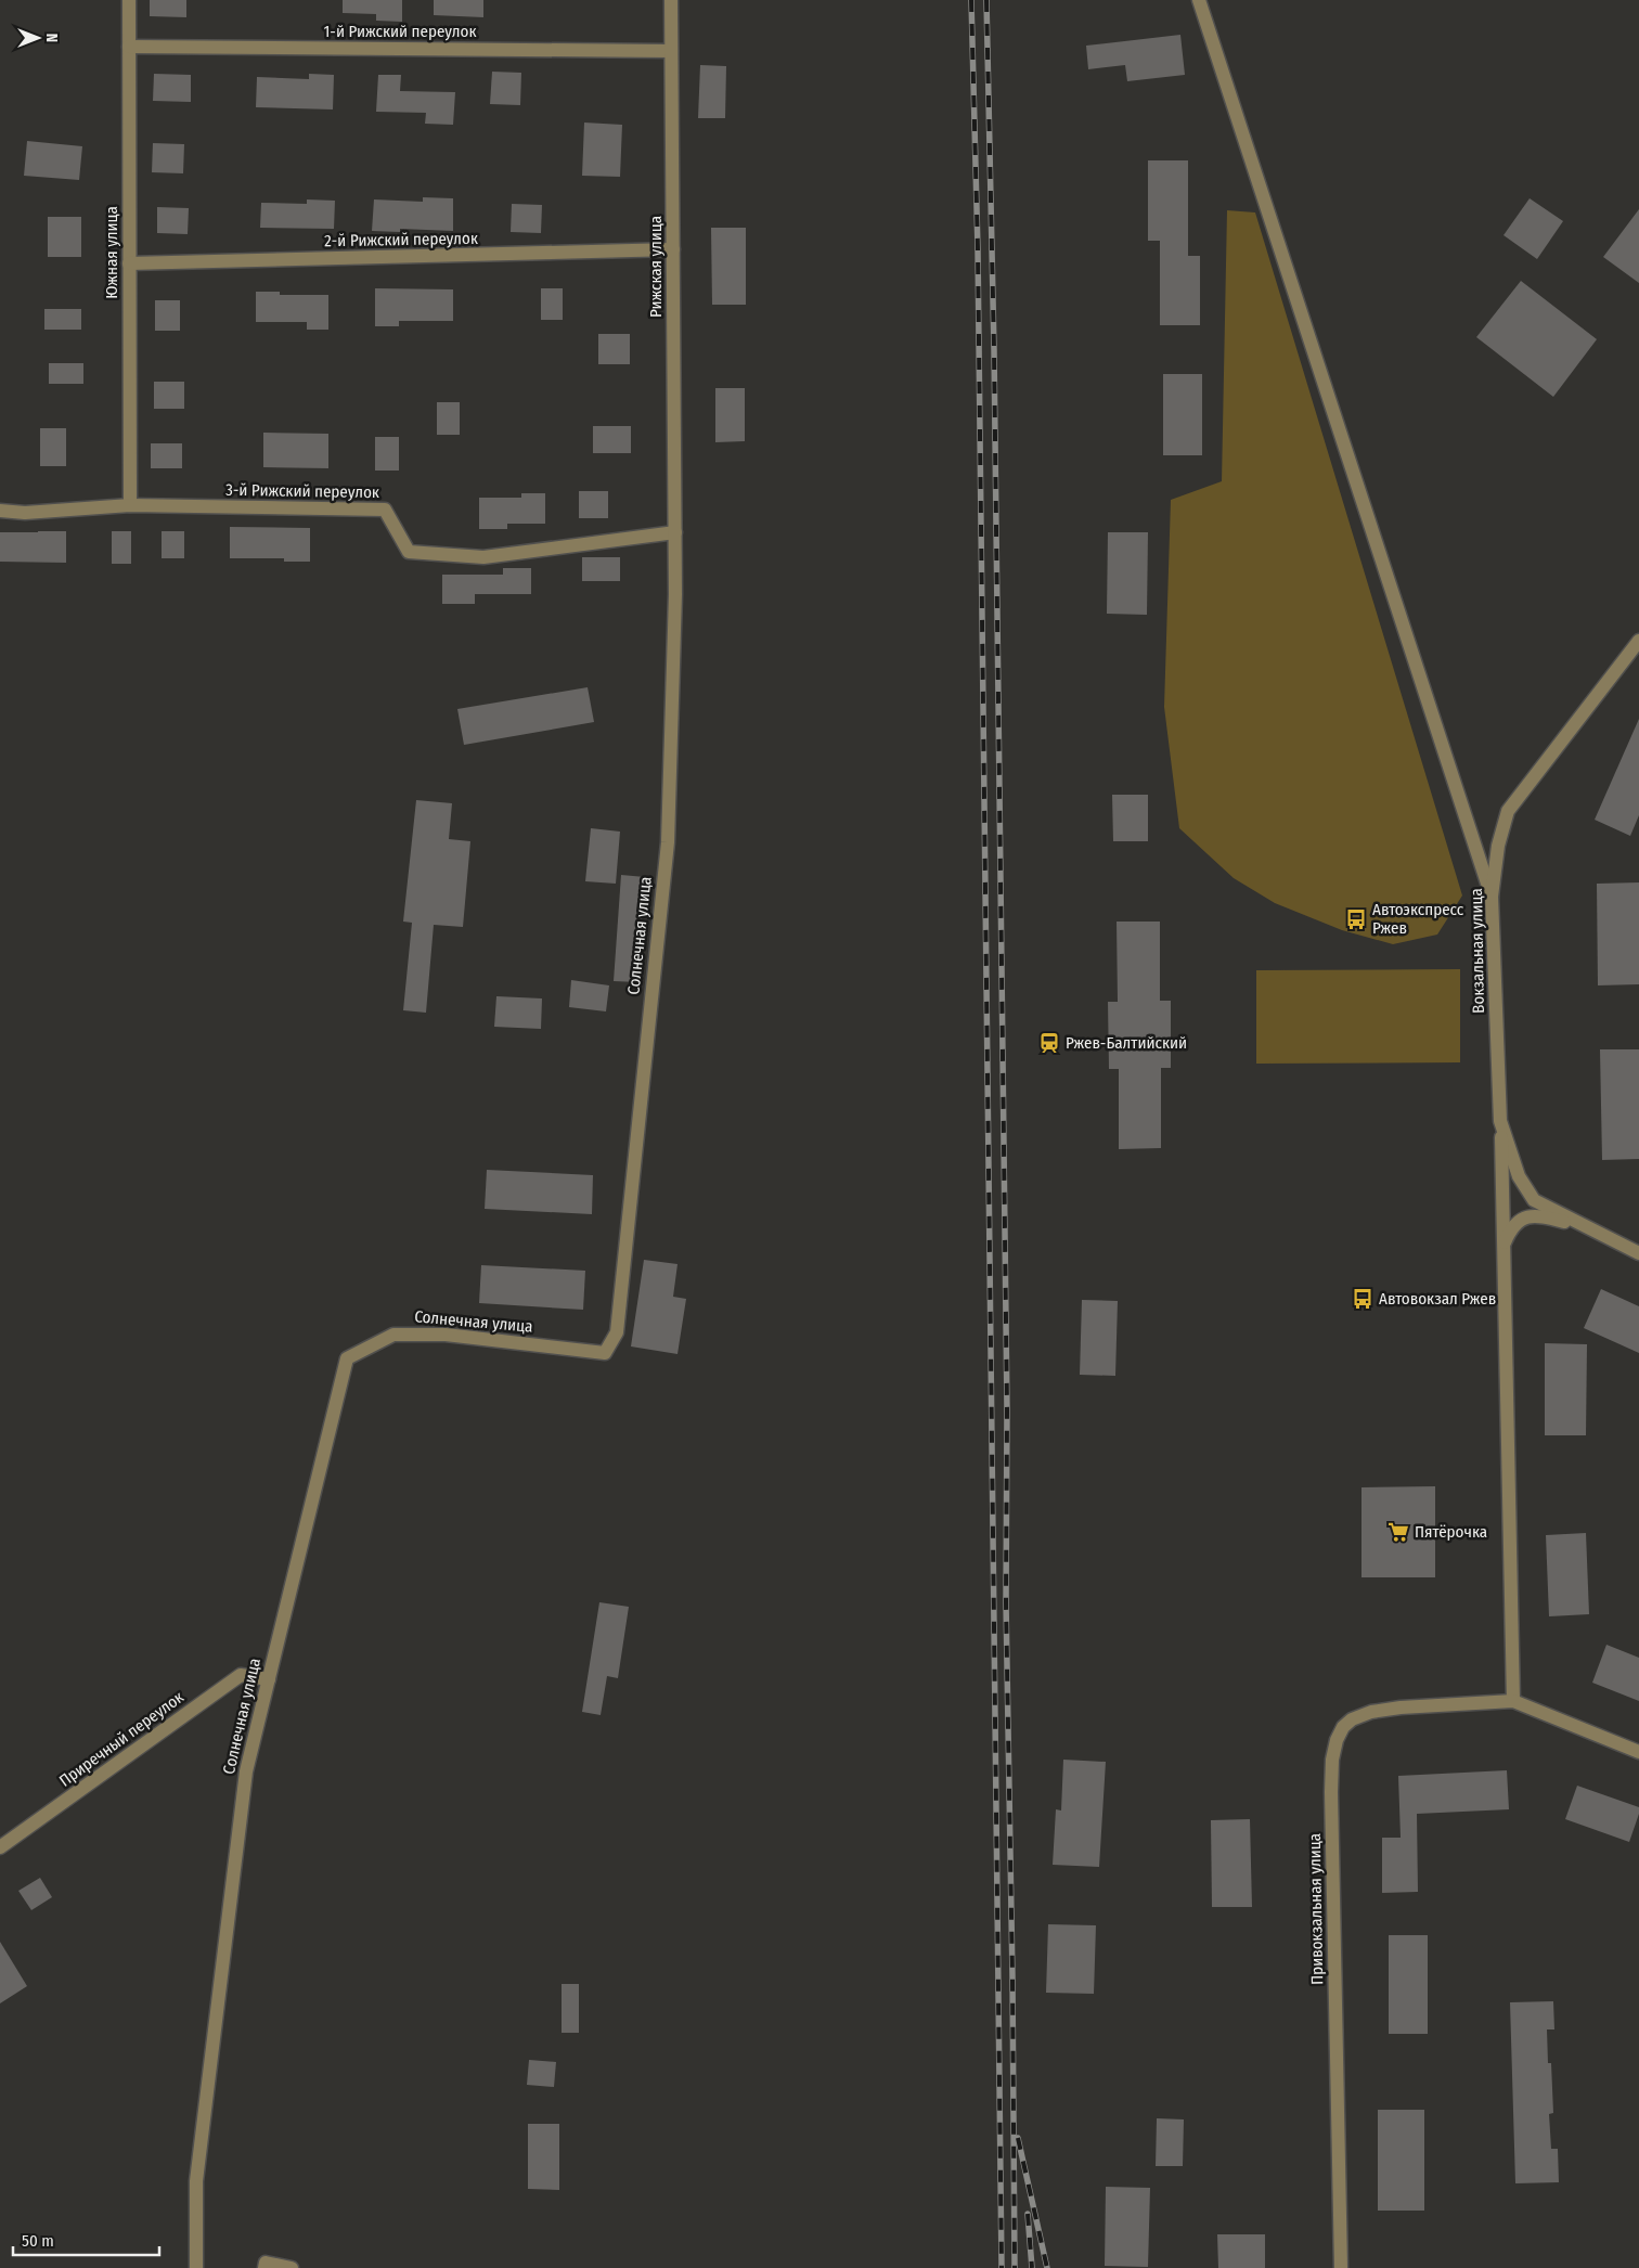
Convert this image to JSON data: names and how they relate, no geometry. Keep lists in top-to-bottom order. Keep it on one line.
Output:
{"streets":{"street":["1-й Рижский переулок","2-й Рижский переулок","Южная улица","Рижская улица","3-й Рижский переулок","Солнечная улица","Вокзальная улица","Приречный переулок","Привокзальная улица"]},"crossings":[["1-й Рижский переулок","Южная улица"],["1-й Рижский переулок","Рижская улица"],["2-й Рижский переулок","Южная улица"],["2-й Рижский переулок","Рижская улица"],["Южная улица","3-й Рижский переулок"],["Рижская улица","3-й Рижский переулок"],["Рижская улица","Солнечная улица"],["3-й Рижский переулок","Солнечная улица"],["Солнечная улица","Приречный переулок"]],"places":{"bus stop":["Автоэкспресс Ржев","Автовокзал Ржев"],"station":["Ржев-Балтийский"],"supermarket":["Пятёрочка"]},"scale_bar":"50 m","north":"right"}
